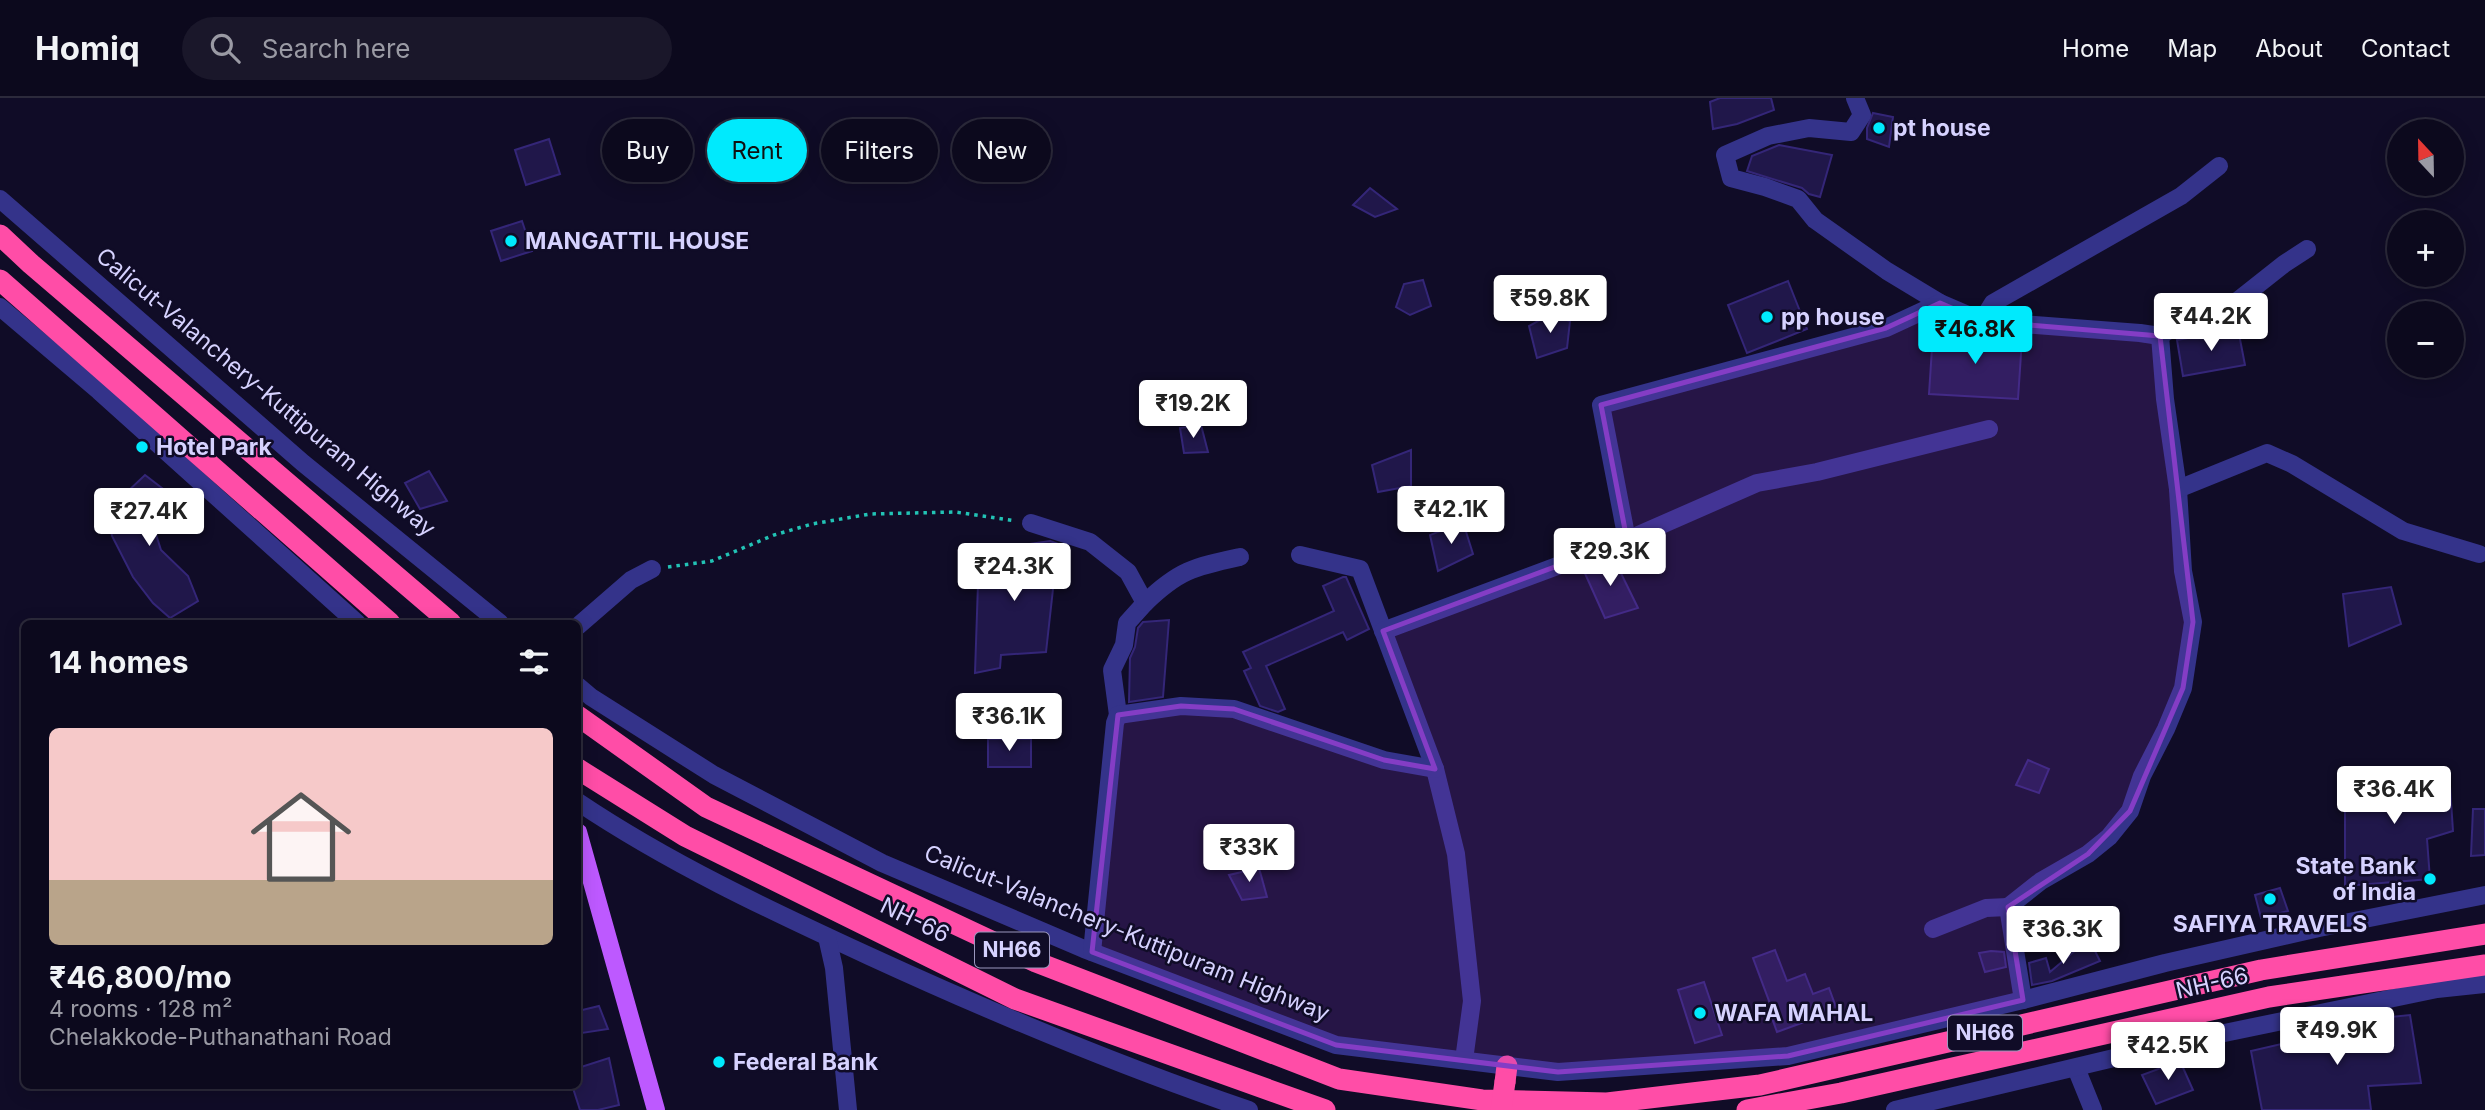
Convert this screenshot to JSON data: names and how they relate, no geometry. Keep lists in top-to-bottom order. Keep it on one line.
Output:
{"streets":{"highway":["NH-66","NH66"],"street":["Calicut-Valanchery-Kuttipuram Highway"]},"places":["pt house","MANGATTIL HOUSE","pp house","Hotel Park","State Bank of India","SAFIYA TRAVELS","WAFA MAHAL","Federal Bank"],"north":"top","page":{"header":"Homiq","search":"Search here","nav":["Home","Map","About","Contact"],"map_buttons":["+","−"],"chip":["Buy","Rent","Filters","New"],"price":["₹59.8K","₹44.2K","₹46.8K","₹19.2K","₹42.1K","₹27.4K","₹29.3K","₹24.3K","₹36.1K","₹36.4K","₹33K","₹36.3K","₹49.9K","₹42.5K"],"heading":"14 homes","list":[{"name":"₹46,800/mo","note":"4 rooms · 128 m² · Chelakkode-Puthanathani Road"}]}}
